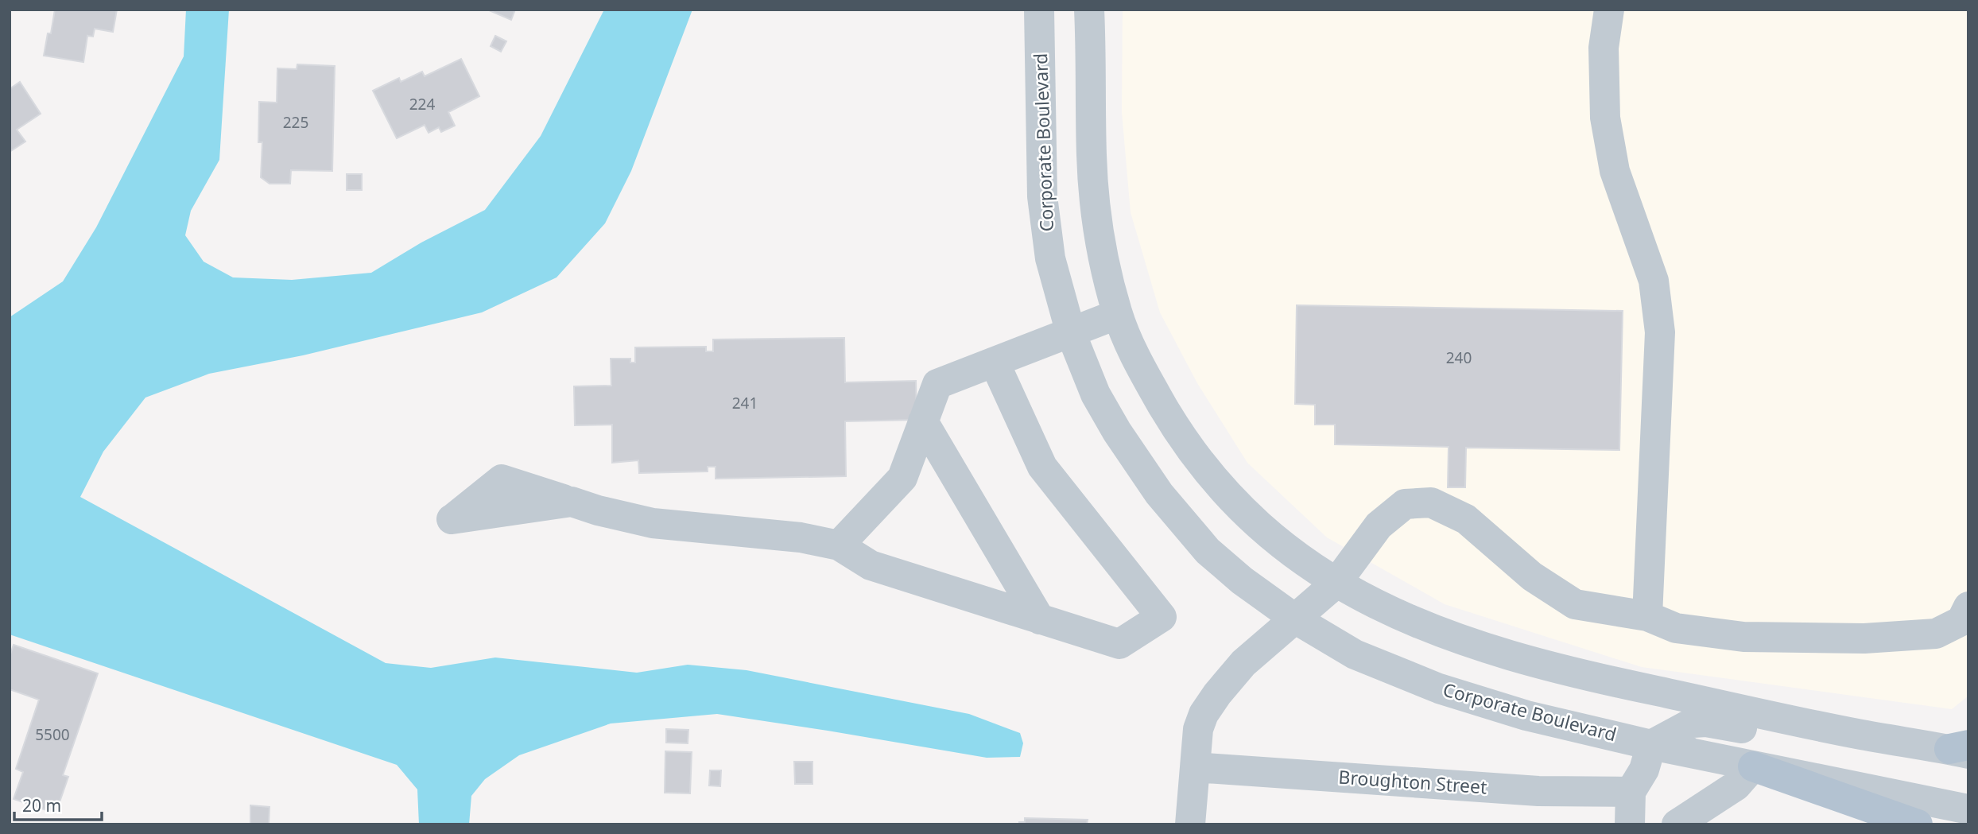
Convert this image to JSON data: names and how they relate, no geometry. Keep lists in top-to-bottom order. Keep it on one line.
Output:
{"streets":{"street":["Corporate Boulevard","Broughton Street"]},"house_numbers":["224","225","240","241","5500"],"scale_bar":"20 m"}
